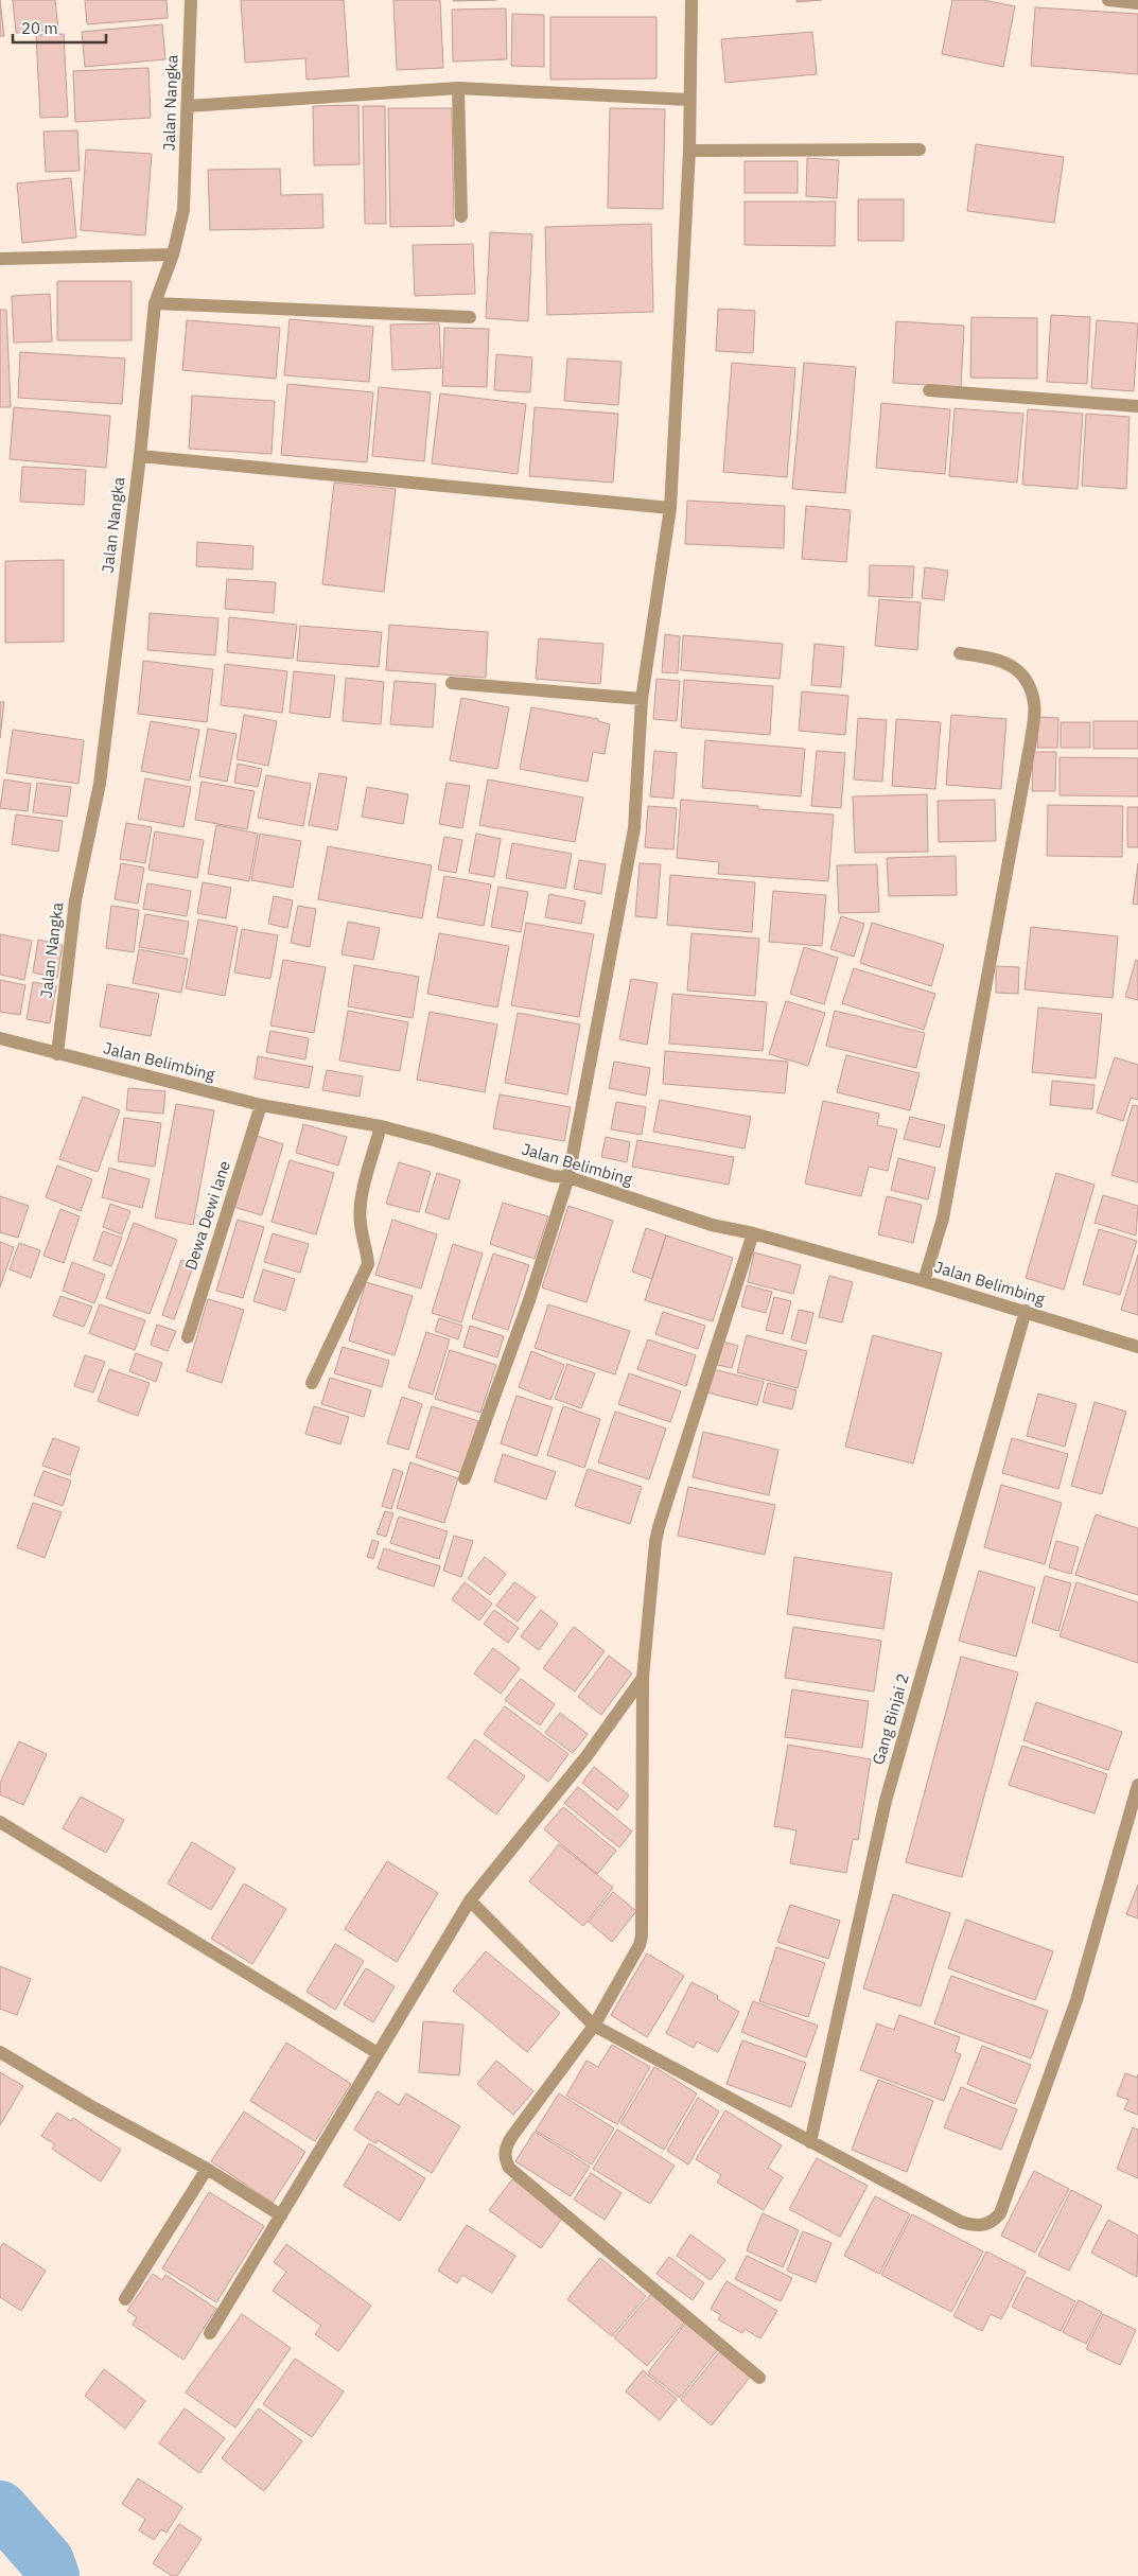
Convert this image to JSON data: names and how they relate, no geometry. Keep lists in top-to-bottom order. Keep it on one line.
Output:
{"streets":{"street":["Jalan Nangka","Jalan Belimbing","Dewa Dewi lane","Gang Binjai 2"]},"crossings":[["Jalan Nangka","Jalan Belimbing"],["Jalan Belimbing","Dewa Dewi lane"],["Jalan Belimbing","Gang Binjai 2"]],"scale_bar":"20 m"}
